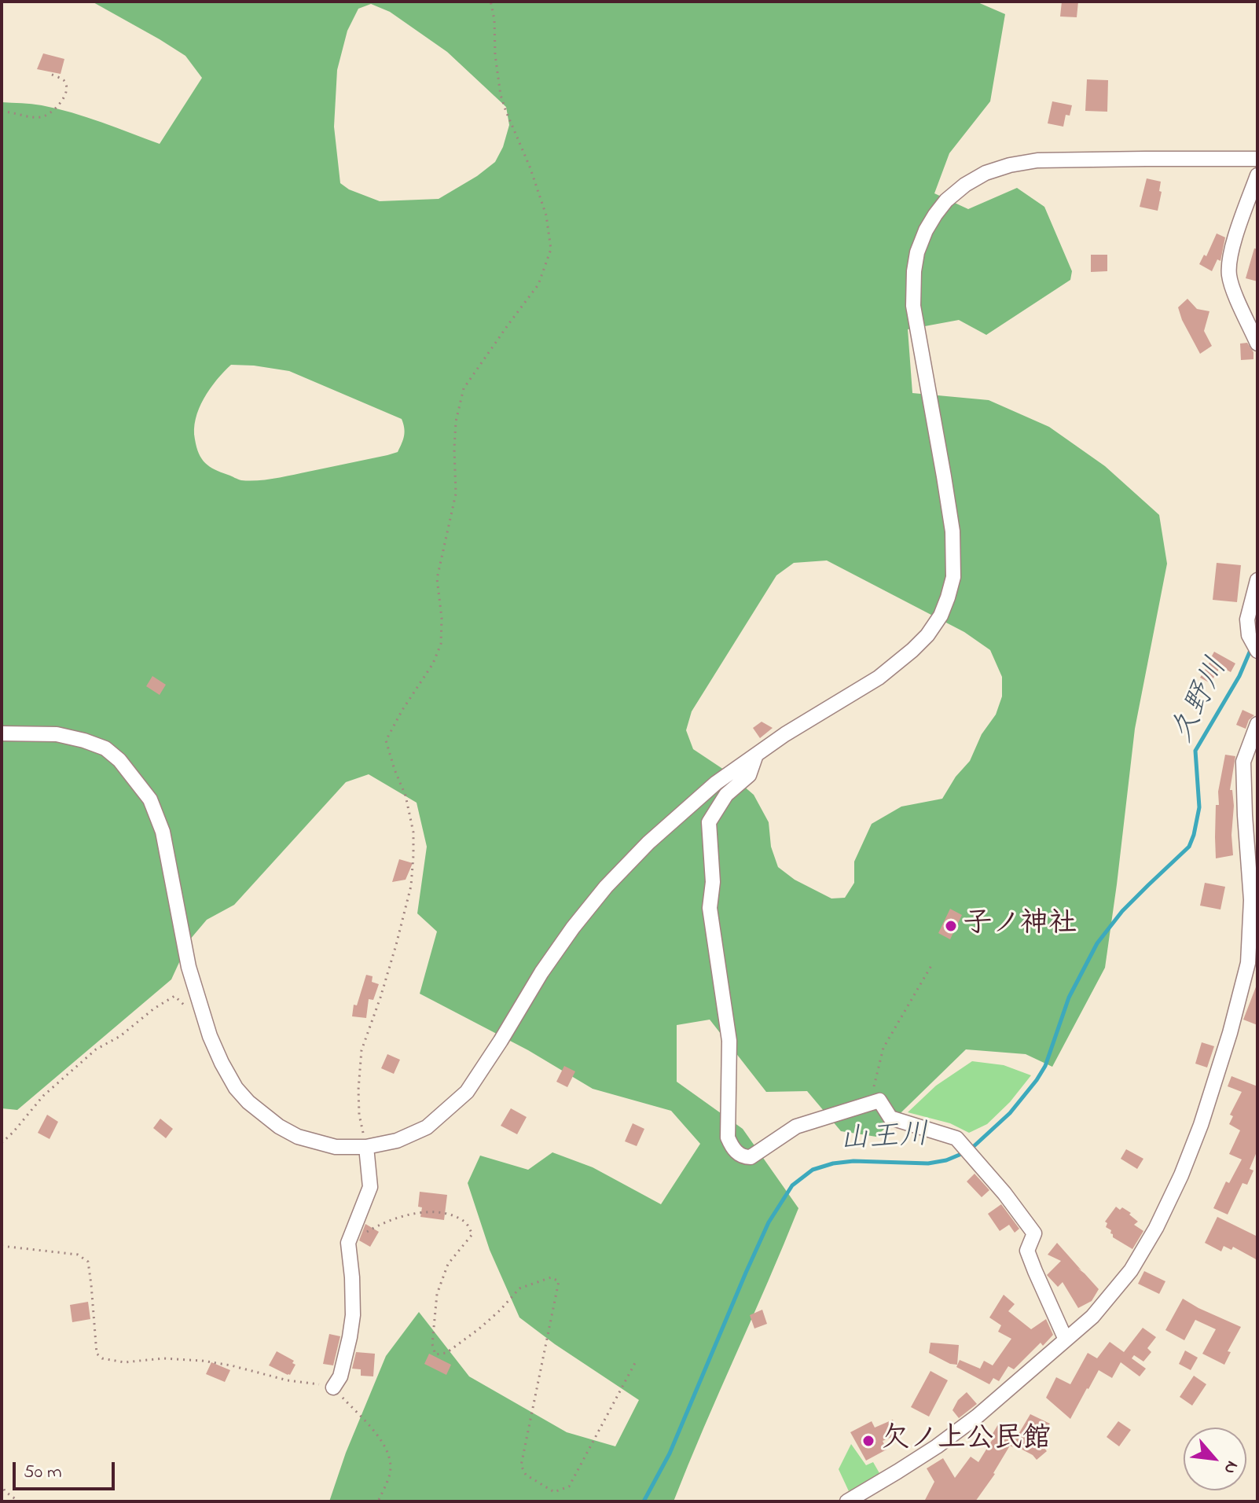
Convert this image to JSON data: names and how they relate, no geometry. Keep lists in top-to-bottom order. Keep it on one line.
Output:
{"water":["久野川","山王川"],"places":["子ノ神社","欠ノ上公民館"],"scale_bar":"50 m","north":"bottom right"}
